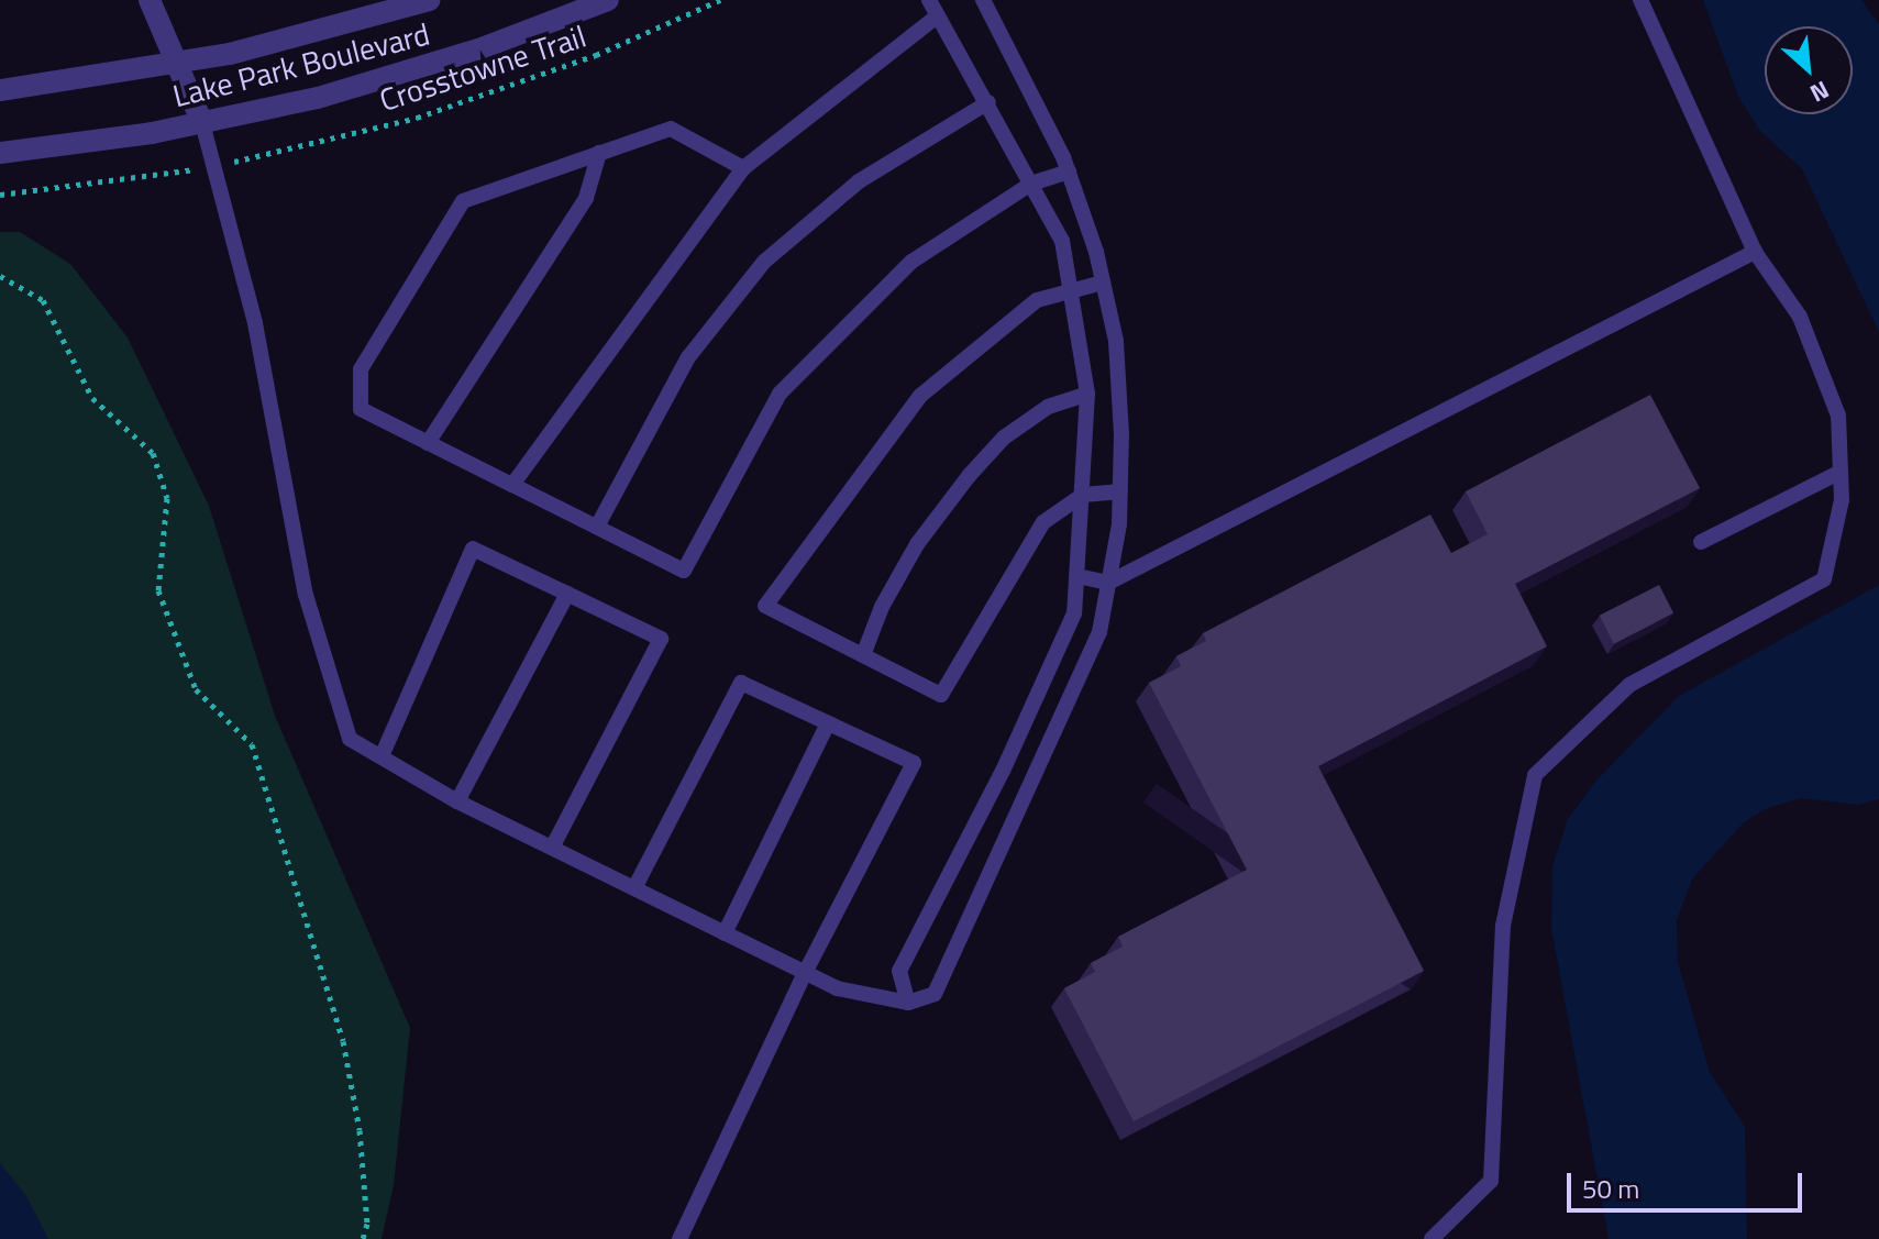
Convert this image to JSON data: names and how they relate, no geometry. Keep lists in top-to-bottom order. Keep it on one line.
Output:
{"streets":{"street":["Lake Park Boulevard"],"path":["Crosstowne Trail"]},"scale_bar":"50 m","north":"bottom right"}
